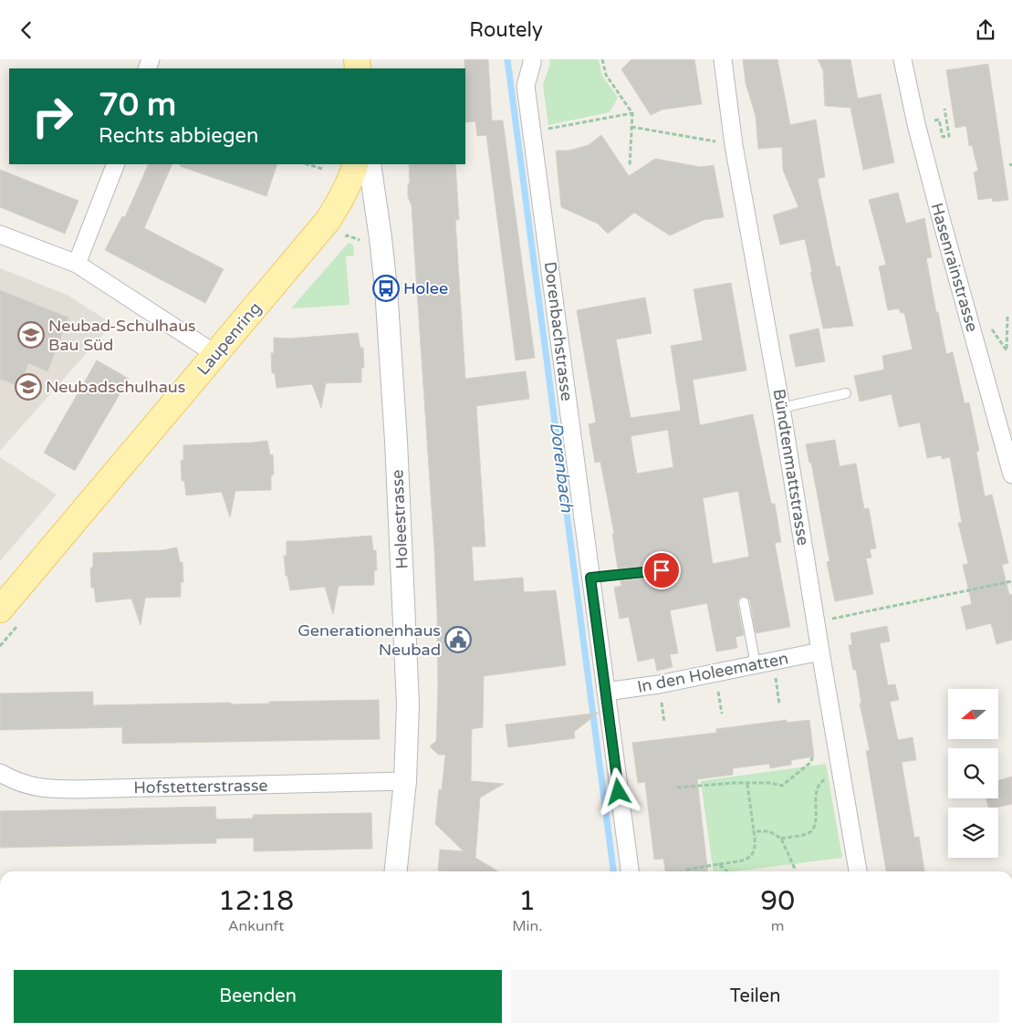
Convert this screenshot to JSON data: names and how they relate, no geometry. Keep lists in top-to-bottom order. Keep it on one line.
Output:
{"streets":{"main road":["Laupenring"],"street":["Hasenrainstrasse","Dorenbachstrasse","Bündtenmattstrasse","Holeestrasse","In den Holeematten","Hofstetterstrasse"]},"crossings":[["Dorenbachstrasse","In den Holeematten"],["Bündtenmattstrasse","In den Holeematten"],["Holeestrasse","Hofstetterstrasse"]],"water":["Dorenbach"],"places":{"bus stop":["Holee"],"school or university":["Neubad-Schulhaus Bau Süd","Neubadschulhaus"],"public building":["Generationenhaus Neubad"]},"north":"left","page":{"header":"Routely","turn":["70 m","Rechts abbiegen"],"eta":["12:18","Ankunft","1","Min.","90","m"],"buttons":["Beenden","Teilen"]}}
